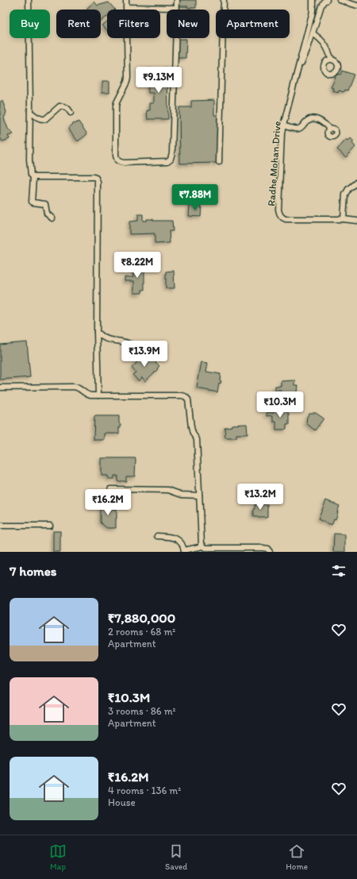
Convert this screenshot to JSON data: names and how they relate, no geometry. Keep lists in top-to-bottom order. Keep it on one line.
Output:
{"streets":{"street":["Radhe Mohan Drive"]},"page":{"chip":["Buy","Rent","Filters","New","Apartment"],"price":["₹9.13M","₹7.88M","₹8.22M","₹13.9M","₹10.3M","₹13.2M","₹16.2M"],"heading":"7 homes","list":[{"name":"₹7,880,000","note":"2 rooms · 68 m² · Apartment"},{"name":"₹10.3M","note":"3 rooms · 86 m² · Apartment"},{"name":"₹16.2M","note":"4 rooms · 136 m² · House"}],"tabs":["Map","Saved","Home"]}}
